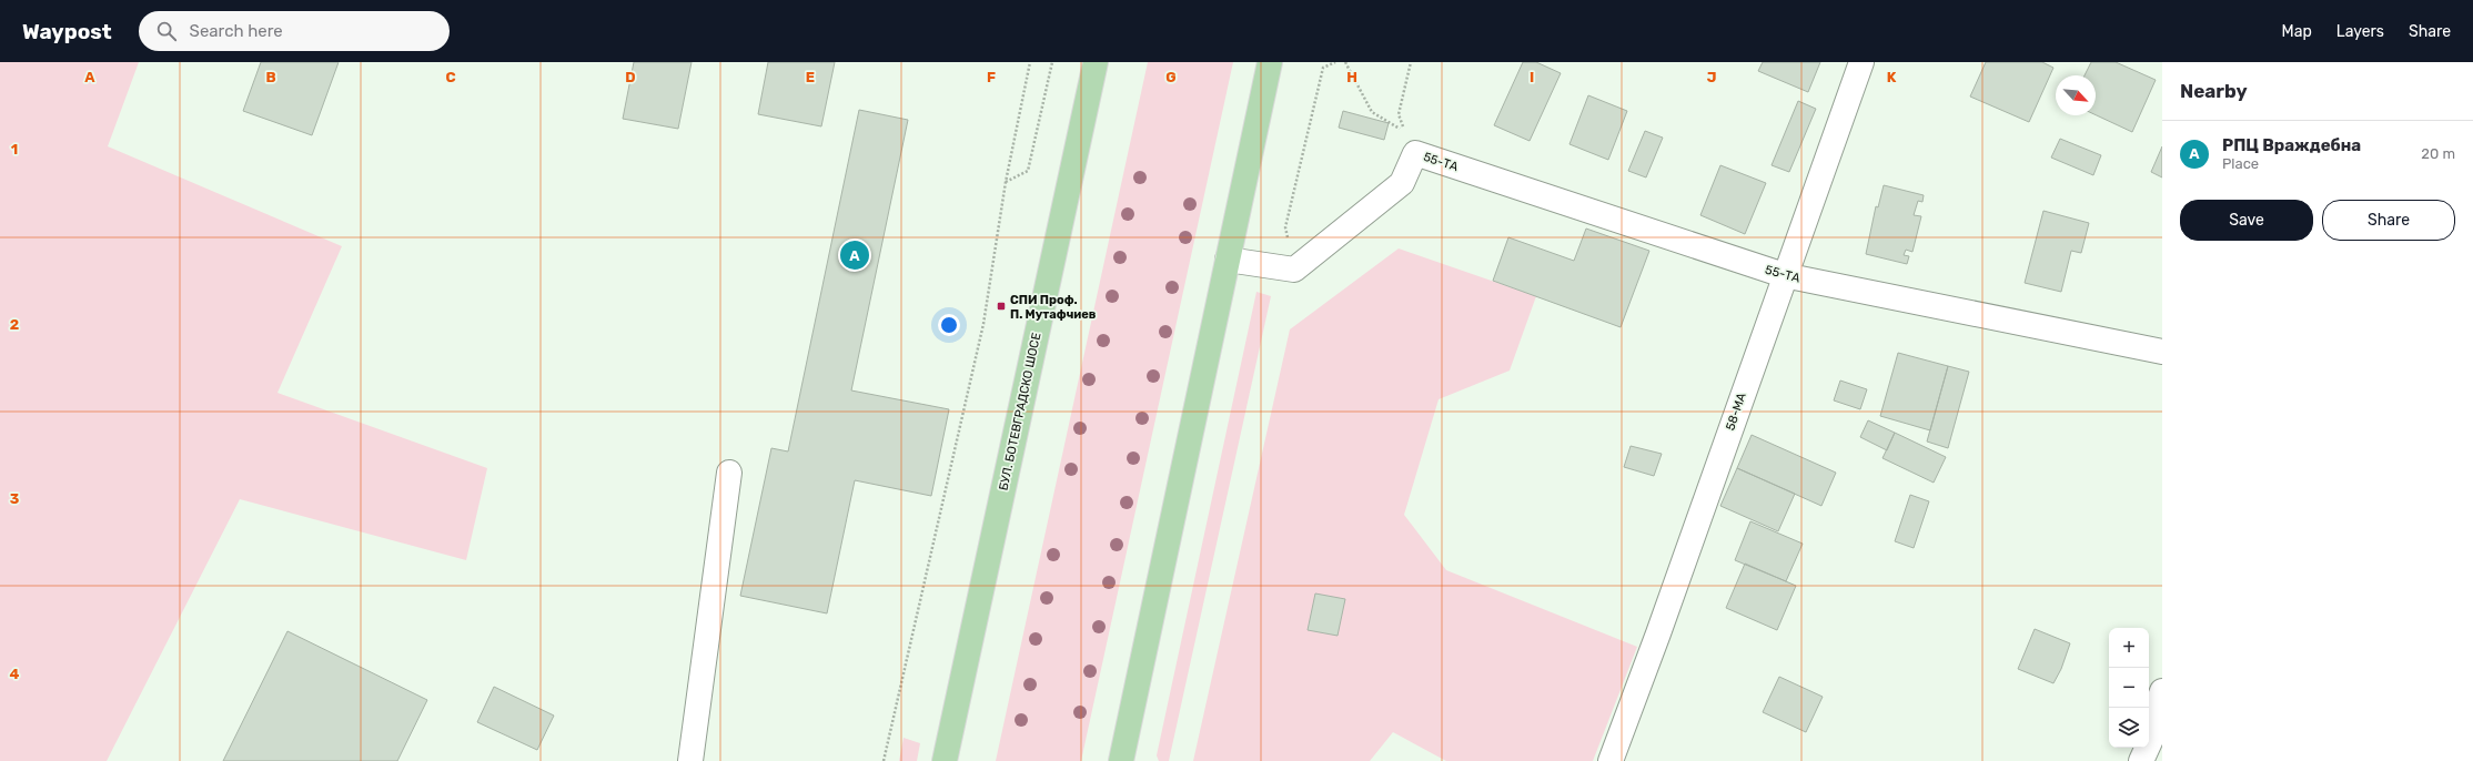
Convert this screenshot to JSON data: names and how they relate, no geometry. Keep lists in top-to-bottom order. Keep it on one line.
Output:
{"streets":{"main road":["БУЛ. БОТЕВГРАДСКО ШОСЕ"],"street":["55-ТА","58-МА"]},"crossings":[["55-ТА","58-МА"]],"places":{"transit":["СПИ Проф. П. Мутафчиев"]},"north":"bottom right","page":{"header":"Waypost","search":"Search here","nav":["Map","Layers","Share"],"heading":"Nearby","list":[{"mark":"A","name":"РПЦ Враждебна","note":"Place","value":"20 m"}],"buttons":["Save","Share"],"pins":"A","map_buttons":["+","−"]},"grid":{"columns":["A","B","C","D","E","F","G","H","I","J","K"],"rows":["1","2","3","4"]}}
